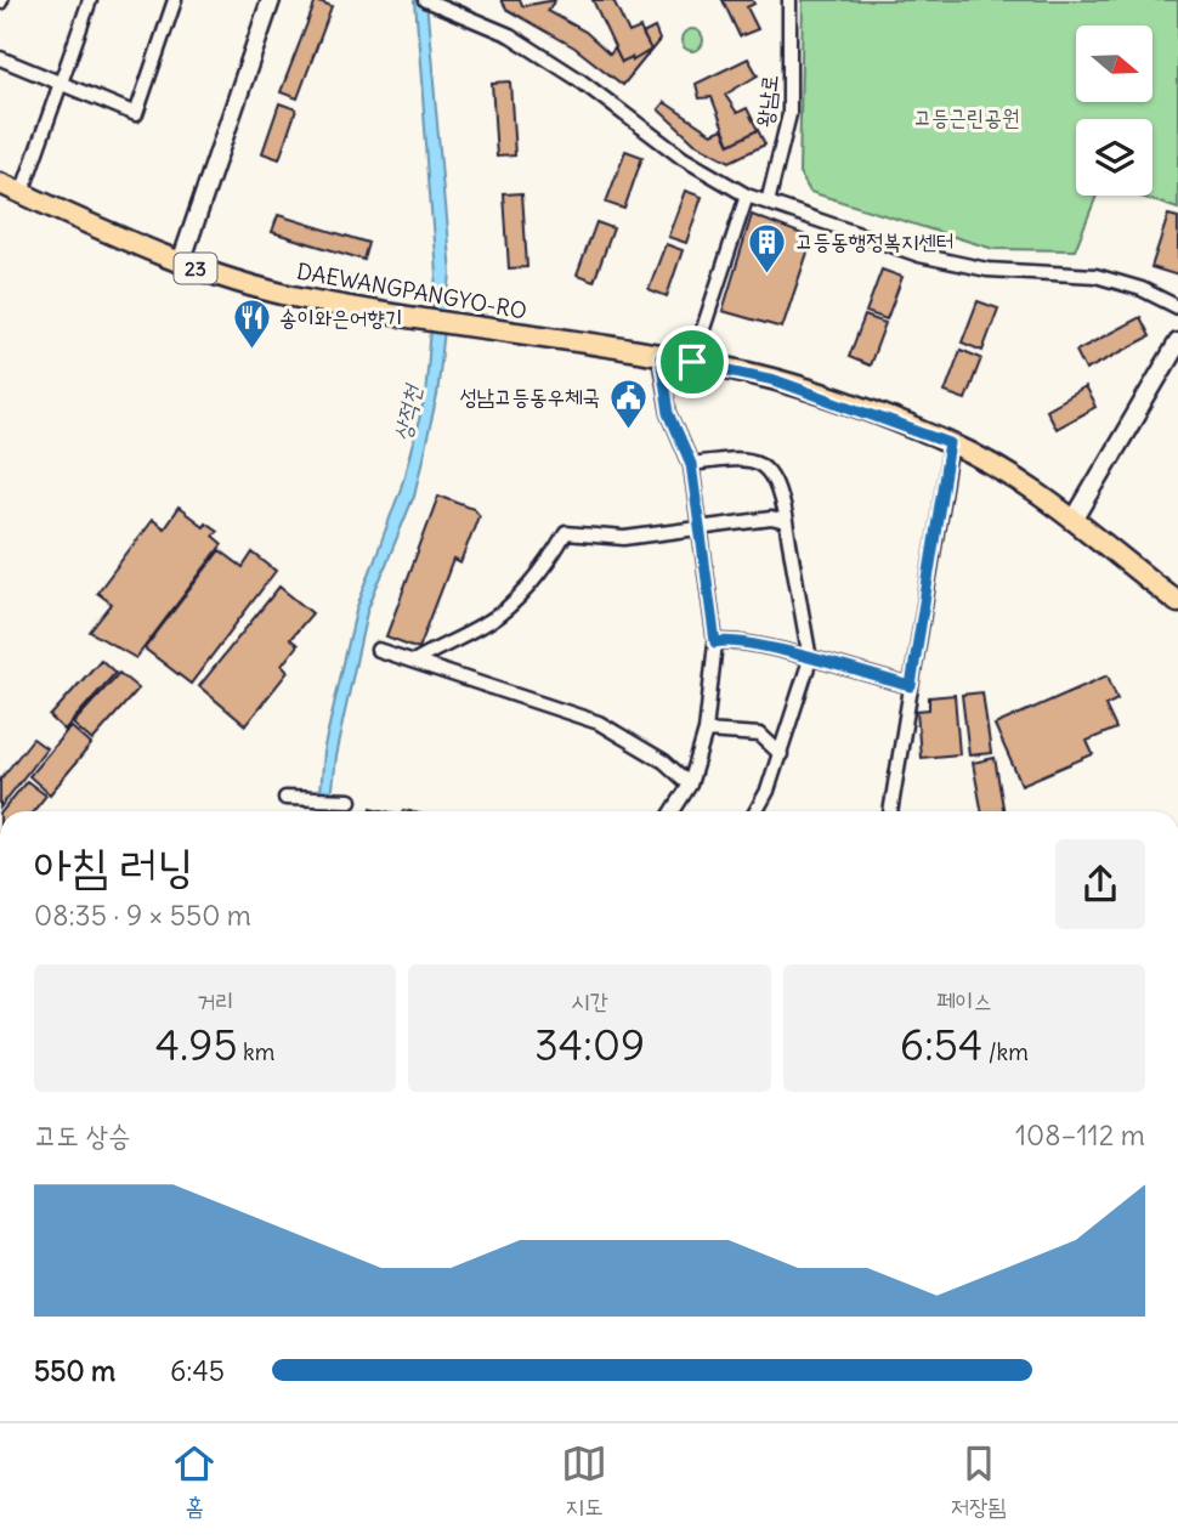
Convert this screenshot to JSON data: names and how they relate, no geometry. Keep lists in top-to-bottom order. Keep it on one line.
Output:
{"streets":{"main road":["23","DAEWANGPANGYO-RO"],"street":["왕남로"]},"water":["상적천"],"parks":["고등근린공원"],"places":{"building":["고등동행정복지센터"],"restaurant":["송이와은어향기"],"public building":["성남고등동우체국"]},"north":"right","page":{"heading":["아침 러닝","08:35 · 9 × 550 m"],"stats":[["거리","4.95 km"],["시간","34:09"],["페이스","6:54 /km"]],"chart":["고도 상승","108–112 m"],"list":[{"name":"550 m","note":"6:45"}],"tabs":["홈","지도","저장됨"]}}
